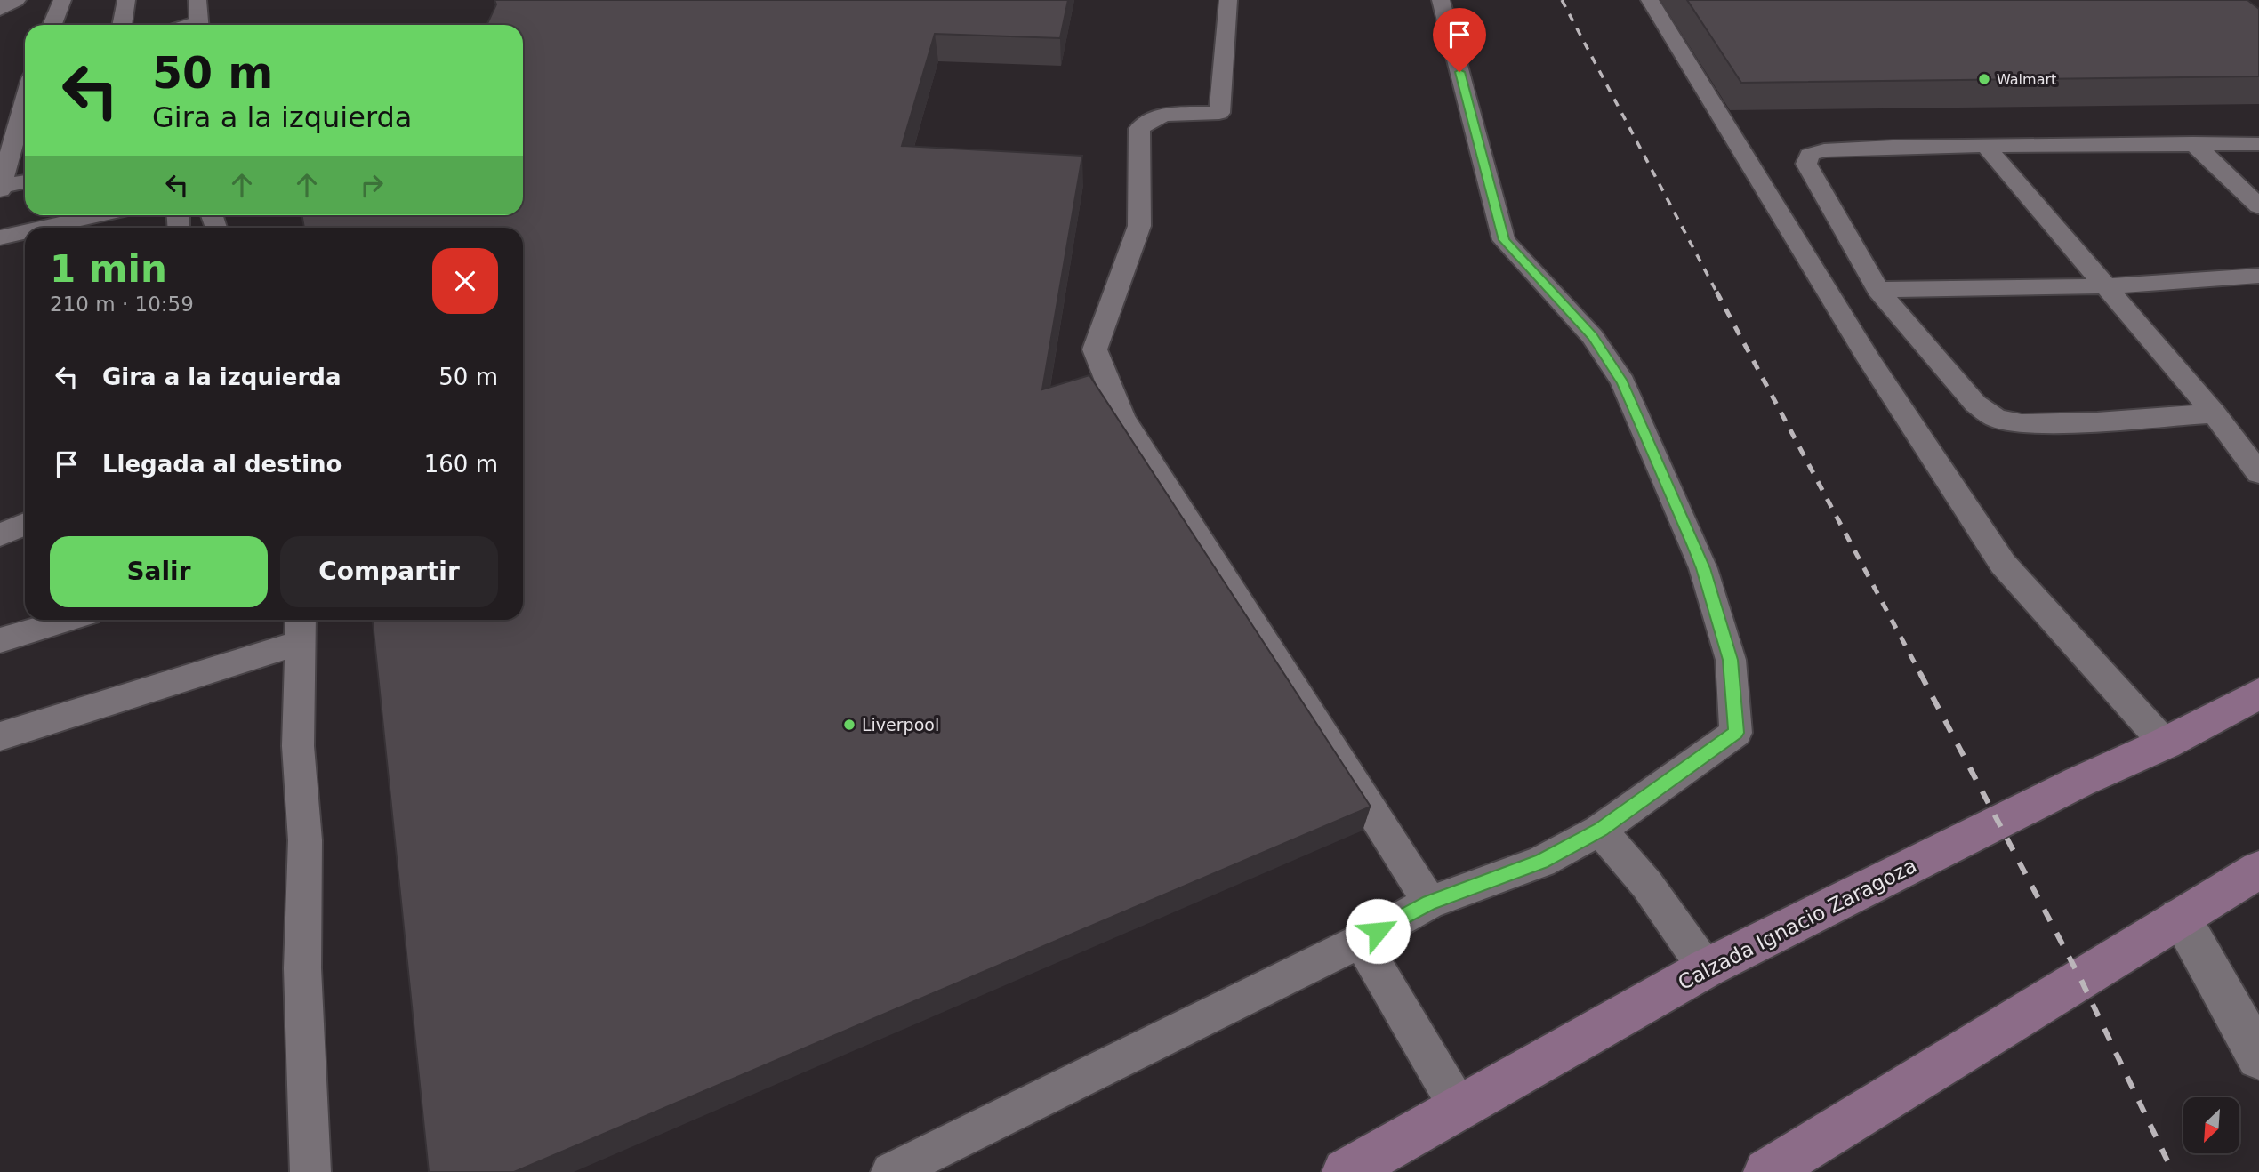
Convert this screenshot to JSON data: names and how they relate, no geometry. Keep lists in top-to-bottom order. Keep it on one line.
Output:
{"streets":{"main road":["Calzada Ignacio Zaragoza"]},"places":["Walmart","Liverpool"],"north":"bottom left","page":{"turn":["50 m","Gira a la izquierda"],"heading":["1 min","210 m · 10:59"],"list":[{"name":"Gira a la izquierda","value":"50 m"},{"name":"Llegada al destino","value":"160 m"}],"buttons":["Salir","Compartir"]}}
